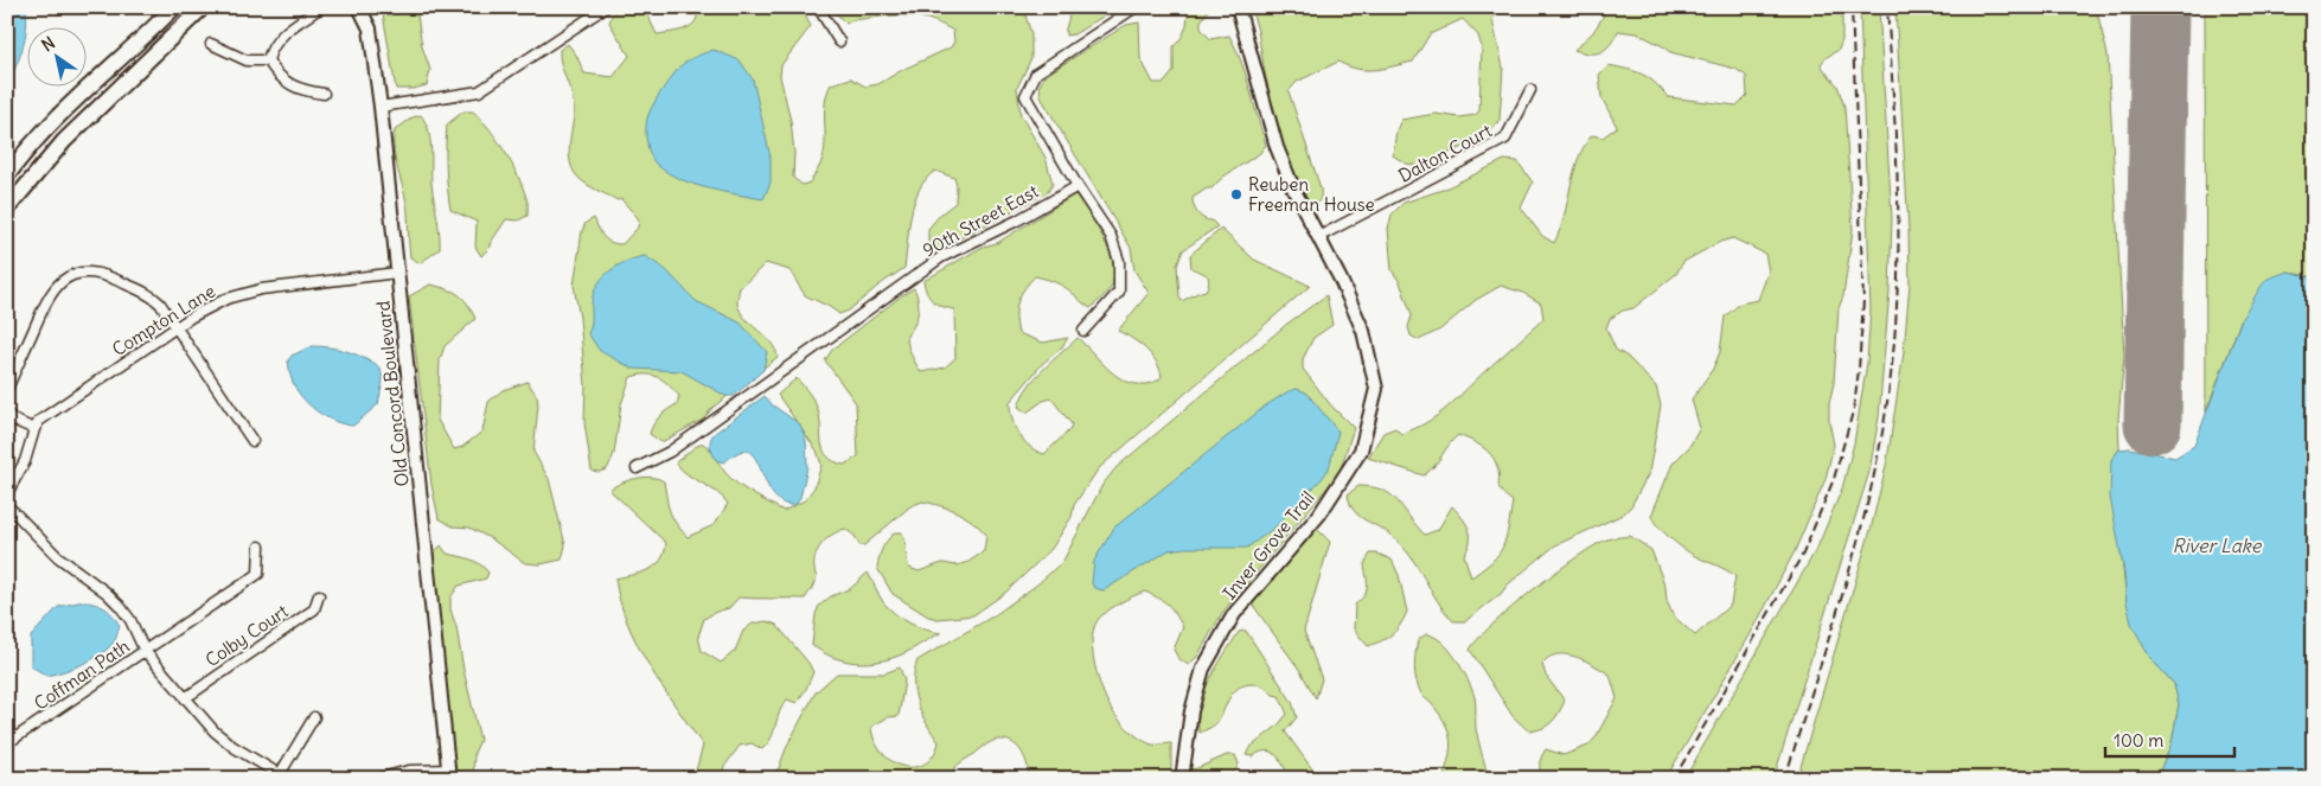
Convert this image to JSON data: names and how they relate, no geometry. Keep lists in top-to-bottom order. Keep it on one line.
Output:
{"streets":{"street":["Dalton Court","90th Street East","Compton Lane","Old Concord Boulevard","Inver Grove Trail","Colby Court","Coffman Path"]},"crossings":[["Dalton Court","Inver Grove Trail"],["Compton Lane","Old Concord Boulevard"],["Colby Court","Coffman Path"]],"water":["River Lake"],"places":["Reuben Freeman House"],"scale_bar":"100 m","north":"top left"}
